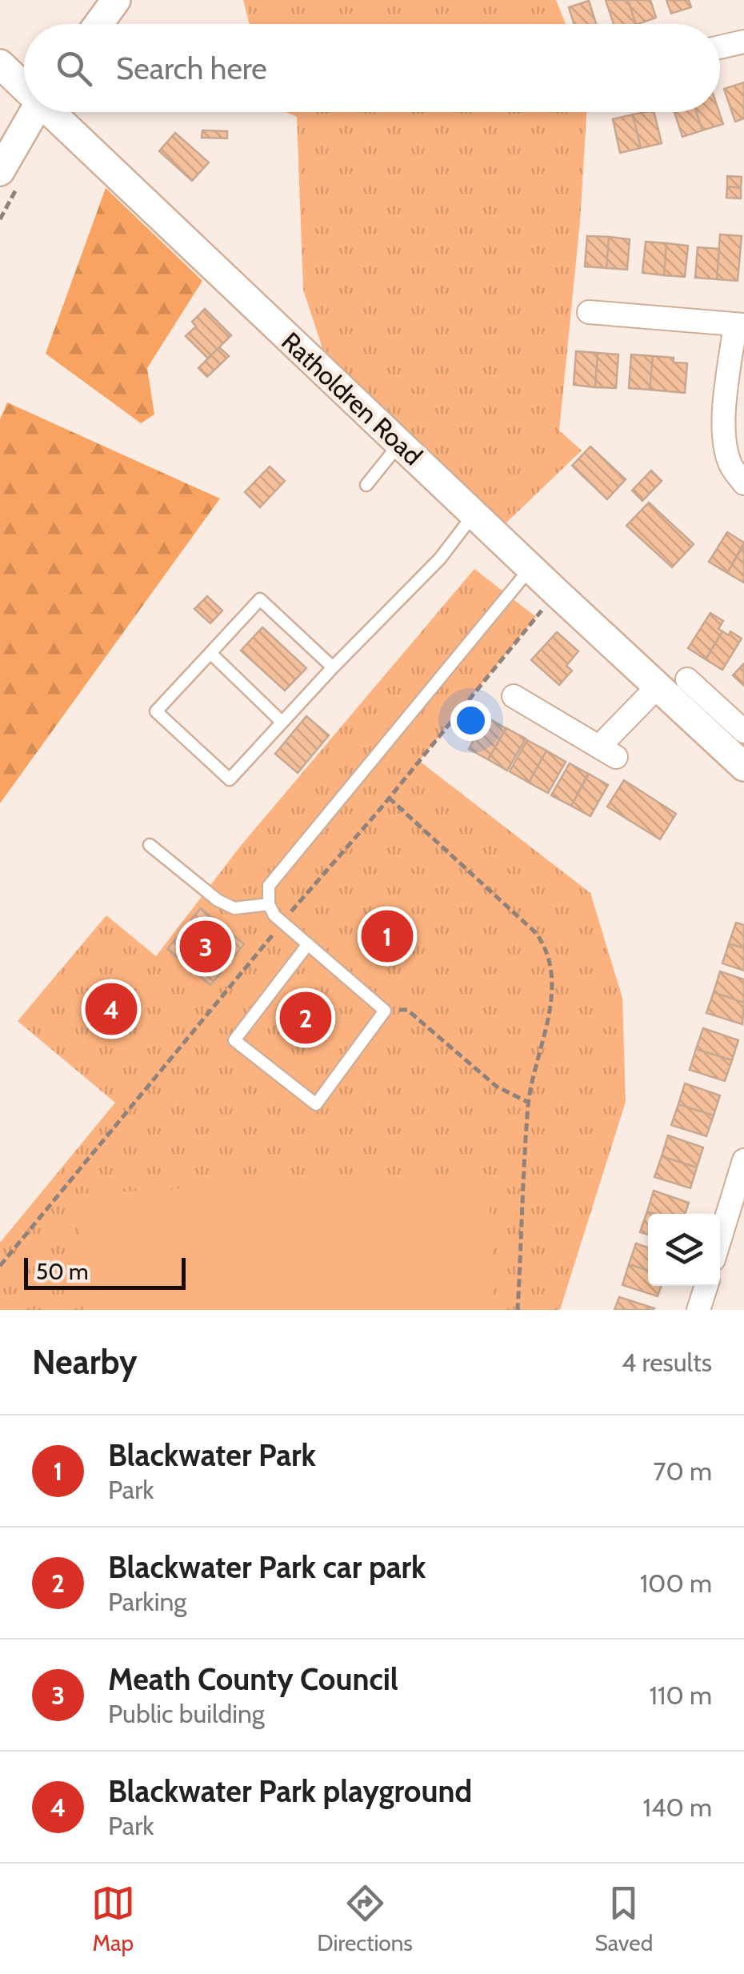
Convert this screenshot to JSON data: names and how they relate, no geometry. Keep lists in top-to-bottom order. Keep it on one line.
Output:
{"streets":{"street":["Ratholdren Road"]},"scale_bar":"50 m","page":{"search":"Search here","pins":["1","3","4","2"],"scale":"50 m","heading":["Nearby","4 results"],"list":[{"mark":"1","name":"Blackwater Park","note":"Park","value":"70 m"},{"mark":"2","name":"Blackwater Park car park","note":"Parking","value":"100 m"},{"mark":"3","name":"Meath County Council","note":"Public building","value":"110 m"},{"mark":"4","name":"Blackwater Park playground","note":"Park","value":"140 m"}],"nav":["Map","Directions","Saved"]}}
